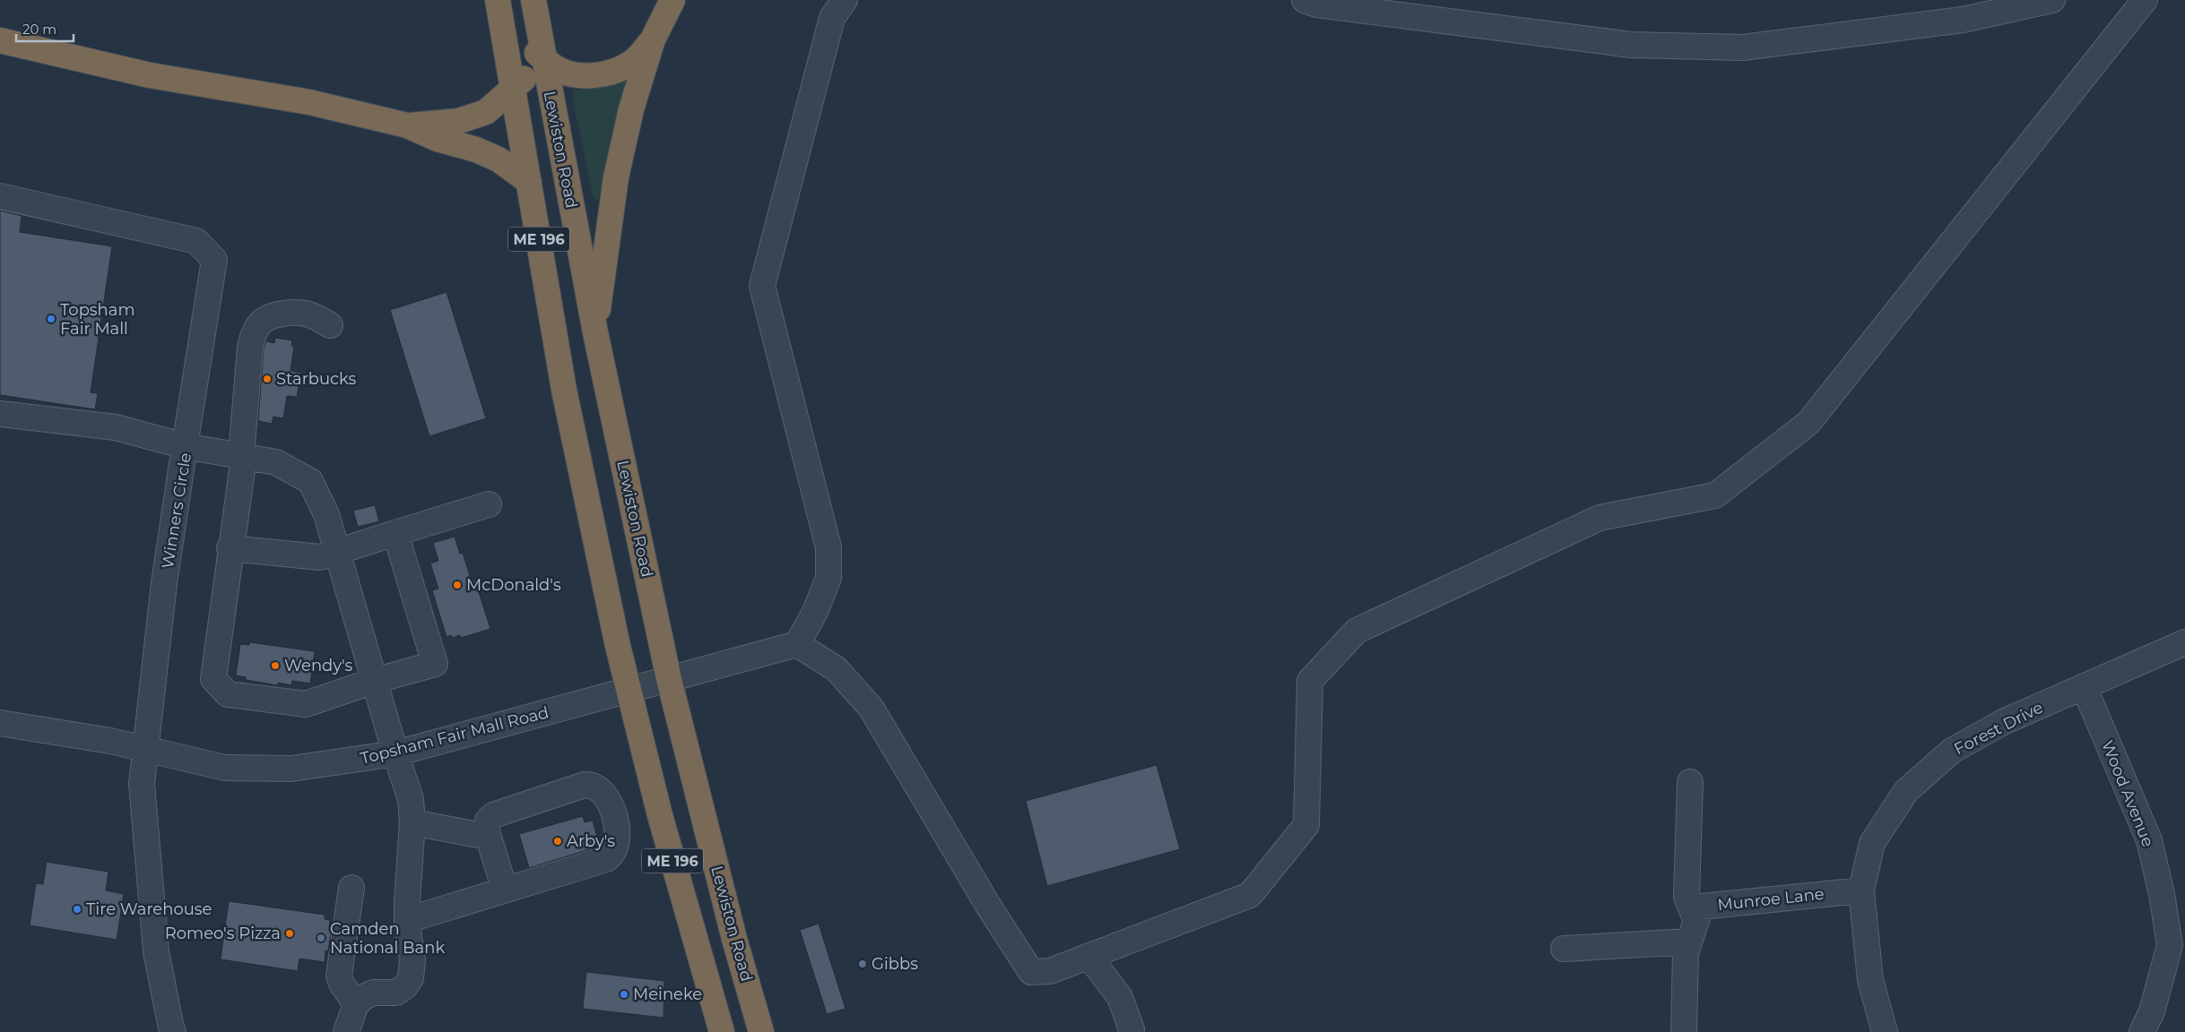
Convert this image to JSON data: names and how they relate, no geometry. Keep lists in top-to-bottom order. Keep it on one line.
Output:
{"streets":{"highway":["Lewiston Road","ME 196"],"street":["Winners Circle","Forest Drive","Topsham Fair Mall Road","Wood Avenue","Munroe Lane"]},"crossings":[["Lewiston Road","Topsham Fair Mall Road"],["ME 196","Topsham Fair Mall Road"],["Winners Circle","Topsham Fair Mall Road"],["Forest Drive","Wood Avenue"],["Forest Drive","Munroe Lane"]],"places":["Topsham Fair Mall","Starbucks","McDonald's","Wendy's","Arby's","Tire Warehouse","Romeo's Pizza","Camden National Bank","Gibbs","Meineke"],"scale_bar":"20 m"}
